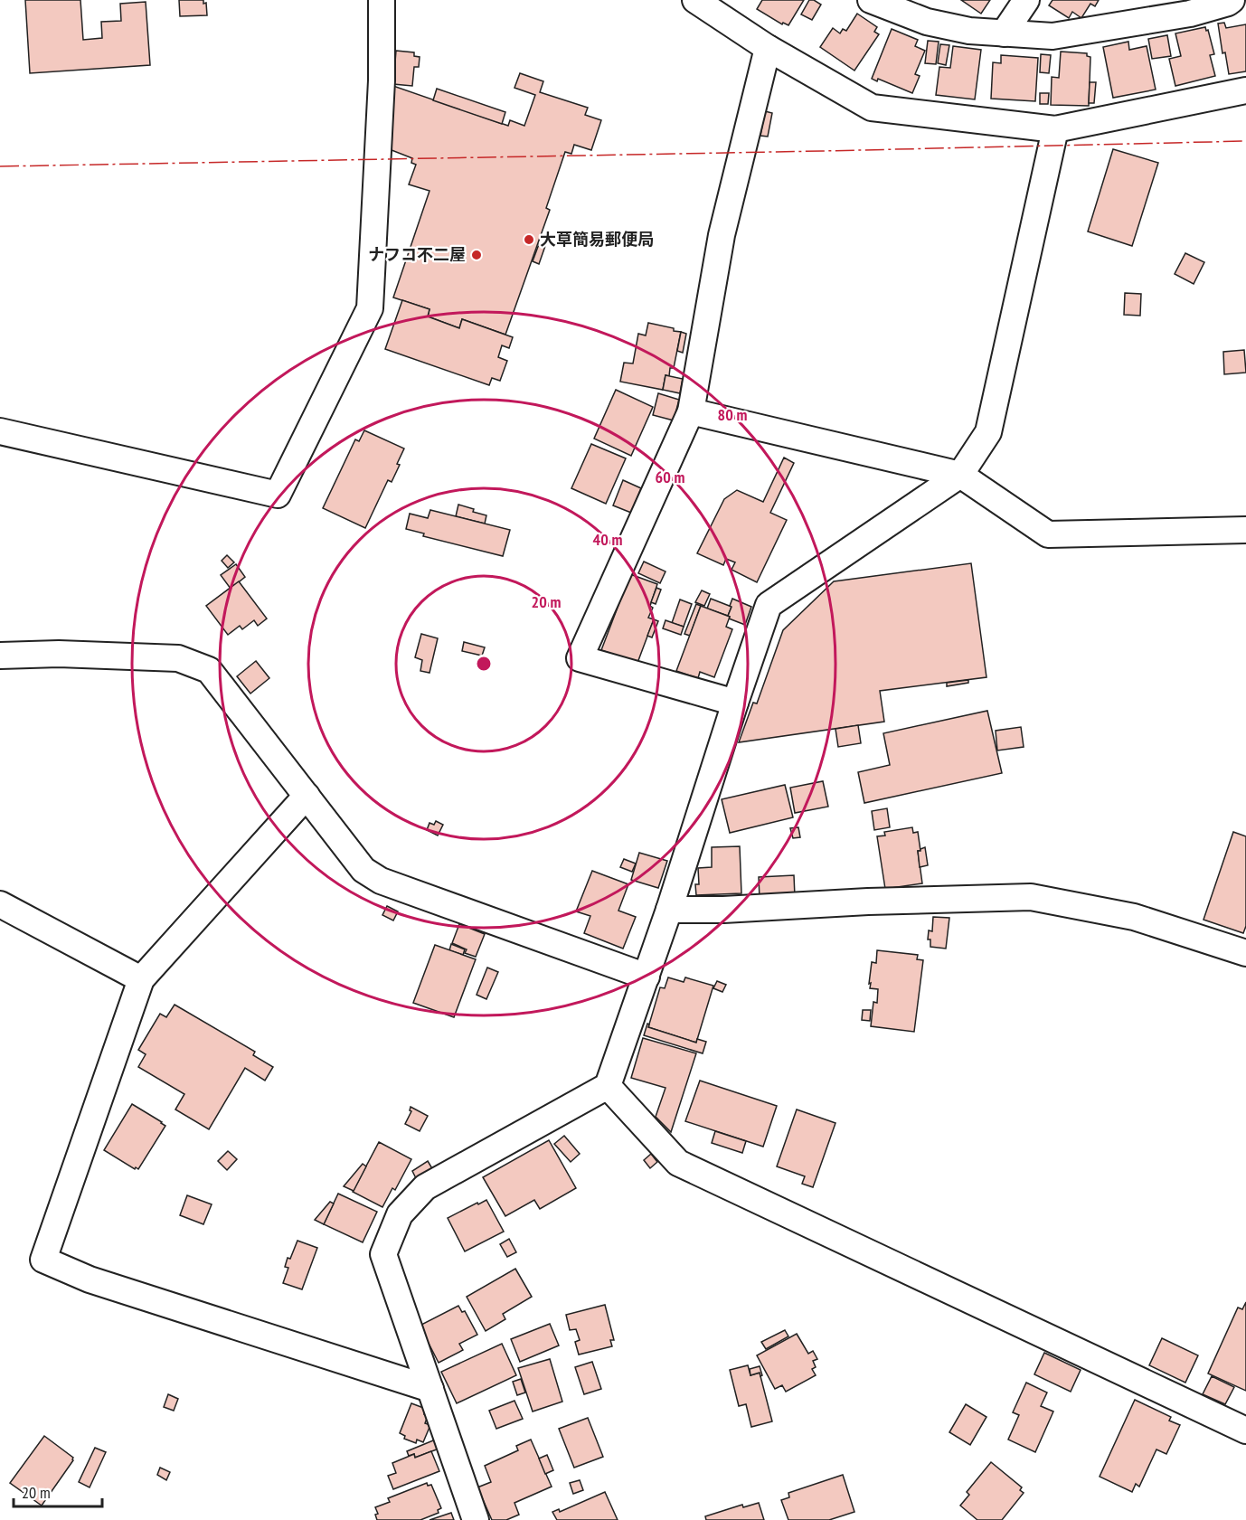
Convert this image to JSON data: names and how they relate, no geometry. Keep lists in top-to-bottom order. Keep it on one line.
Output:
{"places":["大草簡易郵便局","ナフコ不二屋"],"scale_bar":"20 m","rings":["80 m","60 m","40 m","20 m"]}
